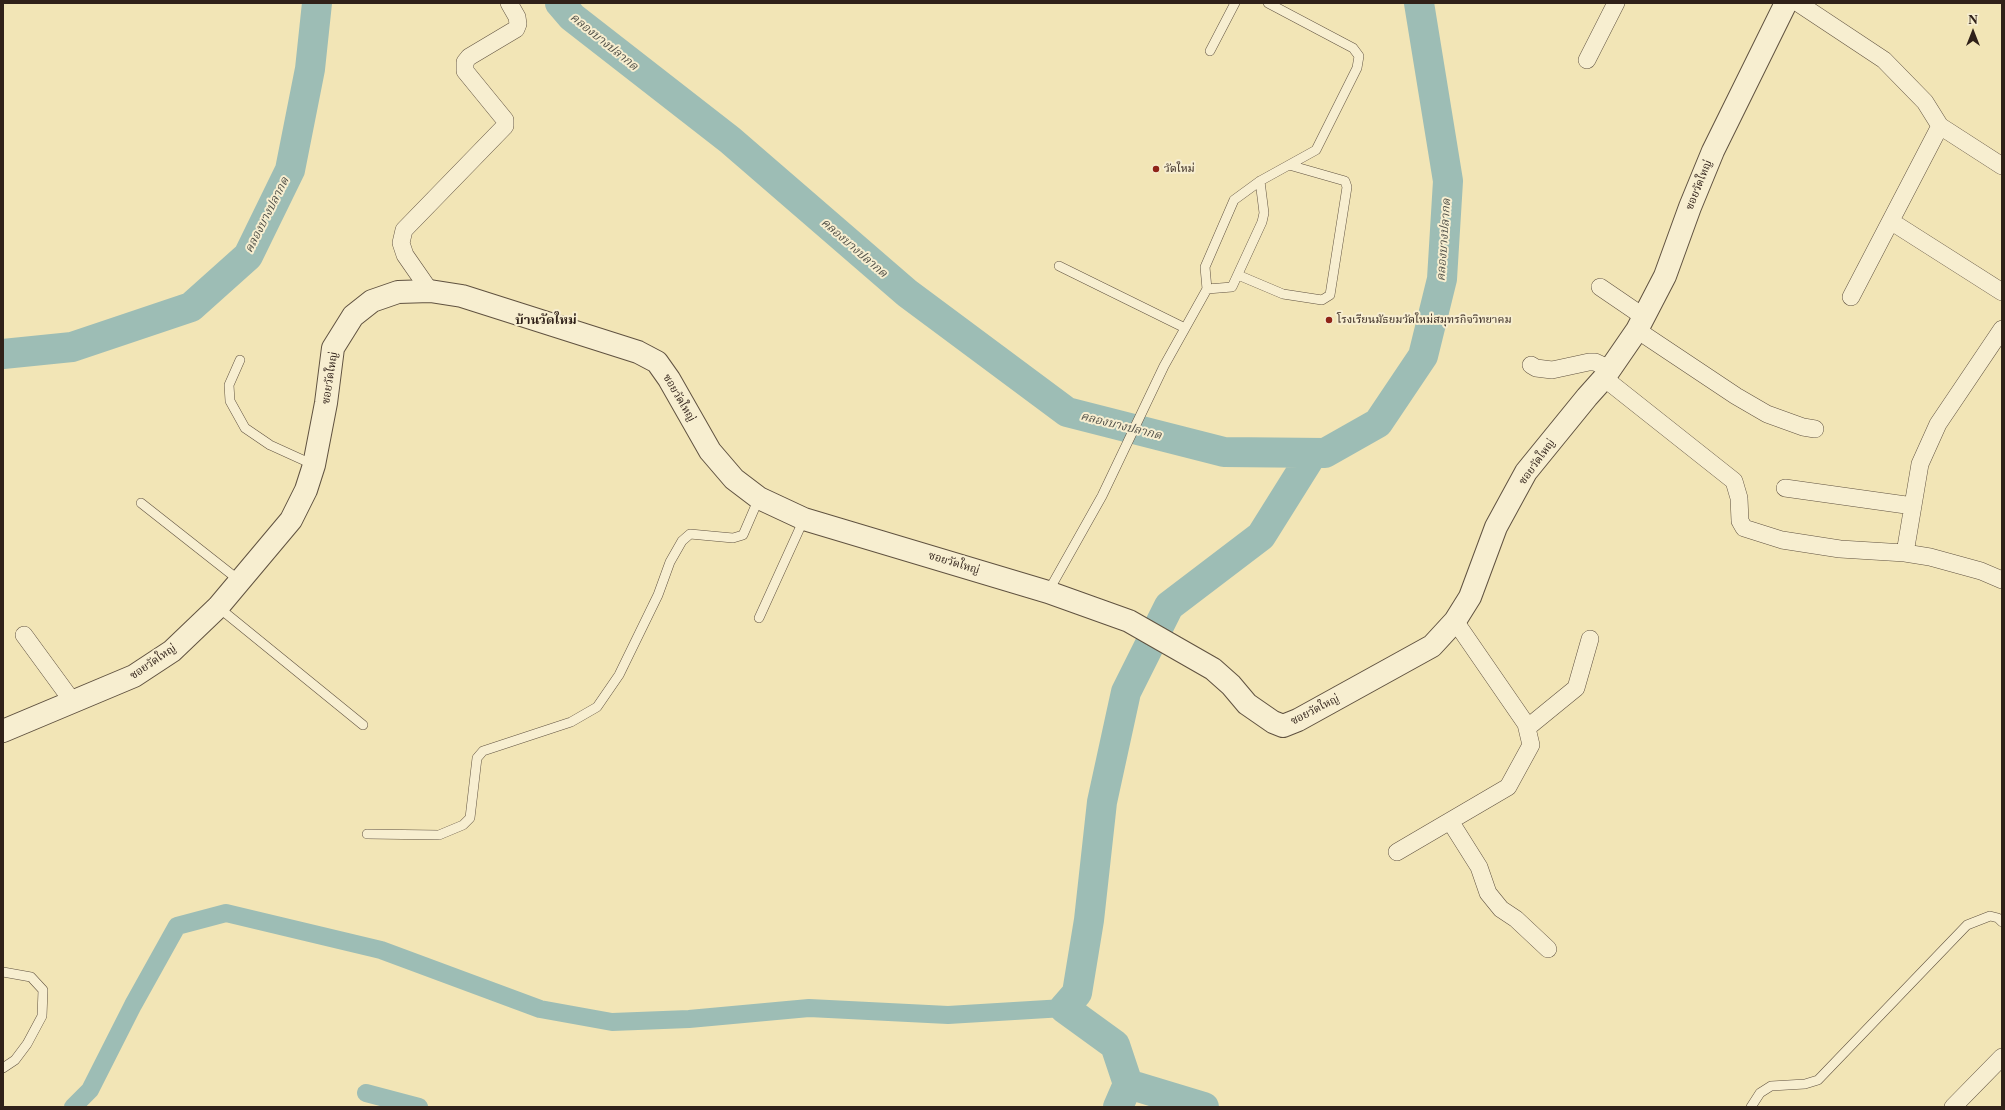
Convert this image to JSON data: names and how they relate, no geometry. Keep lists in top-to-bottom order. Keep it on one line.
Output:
{"streets":{"street":["ซอยวัดใหญ่"]},"districts":["บ้านวัดใหม่"],"water":["คลองบางปลากด"],"places":["วัดใหม่","โรงเรียนมัธยมวัดใหม่สมุทรกิจวิทยาคม"],"north":"top"}
